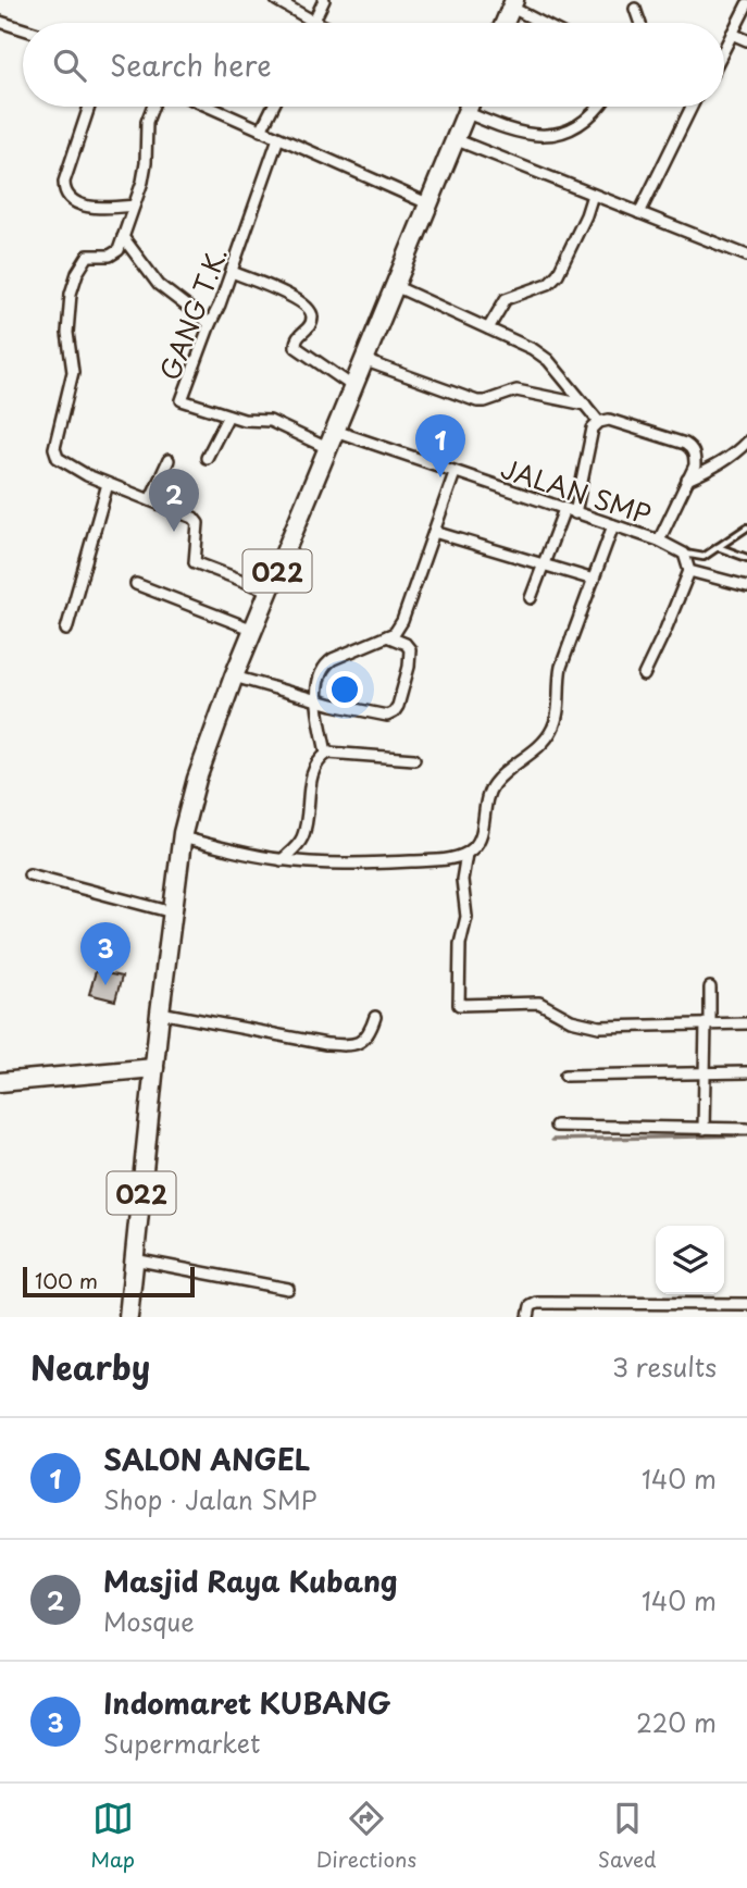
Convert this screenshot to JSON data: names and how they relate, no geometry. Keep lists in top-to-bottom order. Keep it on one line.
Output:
{"streets":{"highway":["022"],"street":["GANG T.K.","JALAN SMP"]},"crossings":[["GANG T.K.","022"],["JALAN SMP","022"]],"scale_bar":"100 m","page":{"search":"Search here","pins":["1","2","3"],"scale":"100 m","heading":["Nearby","3 results"],"list":[{"mark":"1","name":"SALON ANGEL","note":"Shop · Jalan SMP","value":"140 m"},{"mark":"2","name":"Masjid Raya Kubang","note":"Mosque","value":"140 m"},{"mark":"3","name":"Indomaret KUBANG","note":"Supermarket","value":"220 m"}],"nav":["Map","Directions","Saved"]}}
